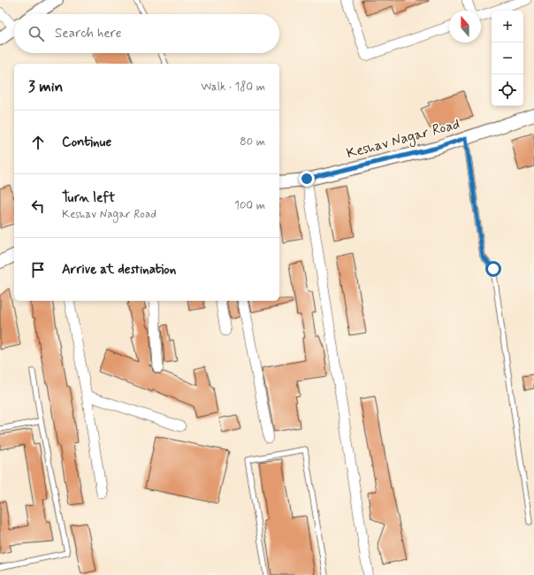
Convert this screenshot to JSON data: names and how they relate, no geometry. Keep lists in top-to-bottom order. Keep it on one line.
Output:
{"streets":{"street":["Keshav Nagar Road"]},"north":"top","page":{"map_buttons":["+","−"],"search":"Search here","heading":["3 min","Walk · 180 m"],"list":[["Continue","80 m"],["Turn left","Keshav Nagar Road","100 m"],"Arrive at destination"]}}
